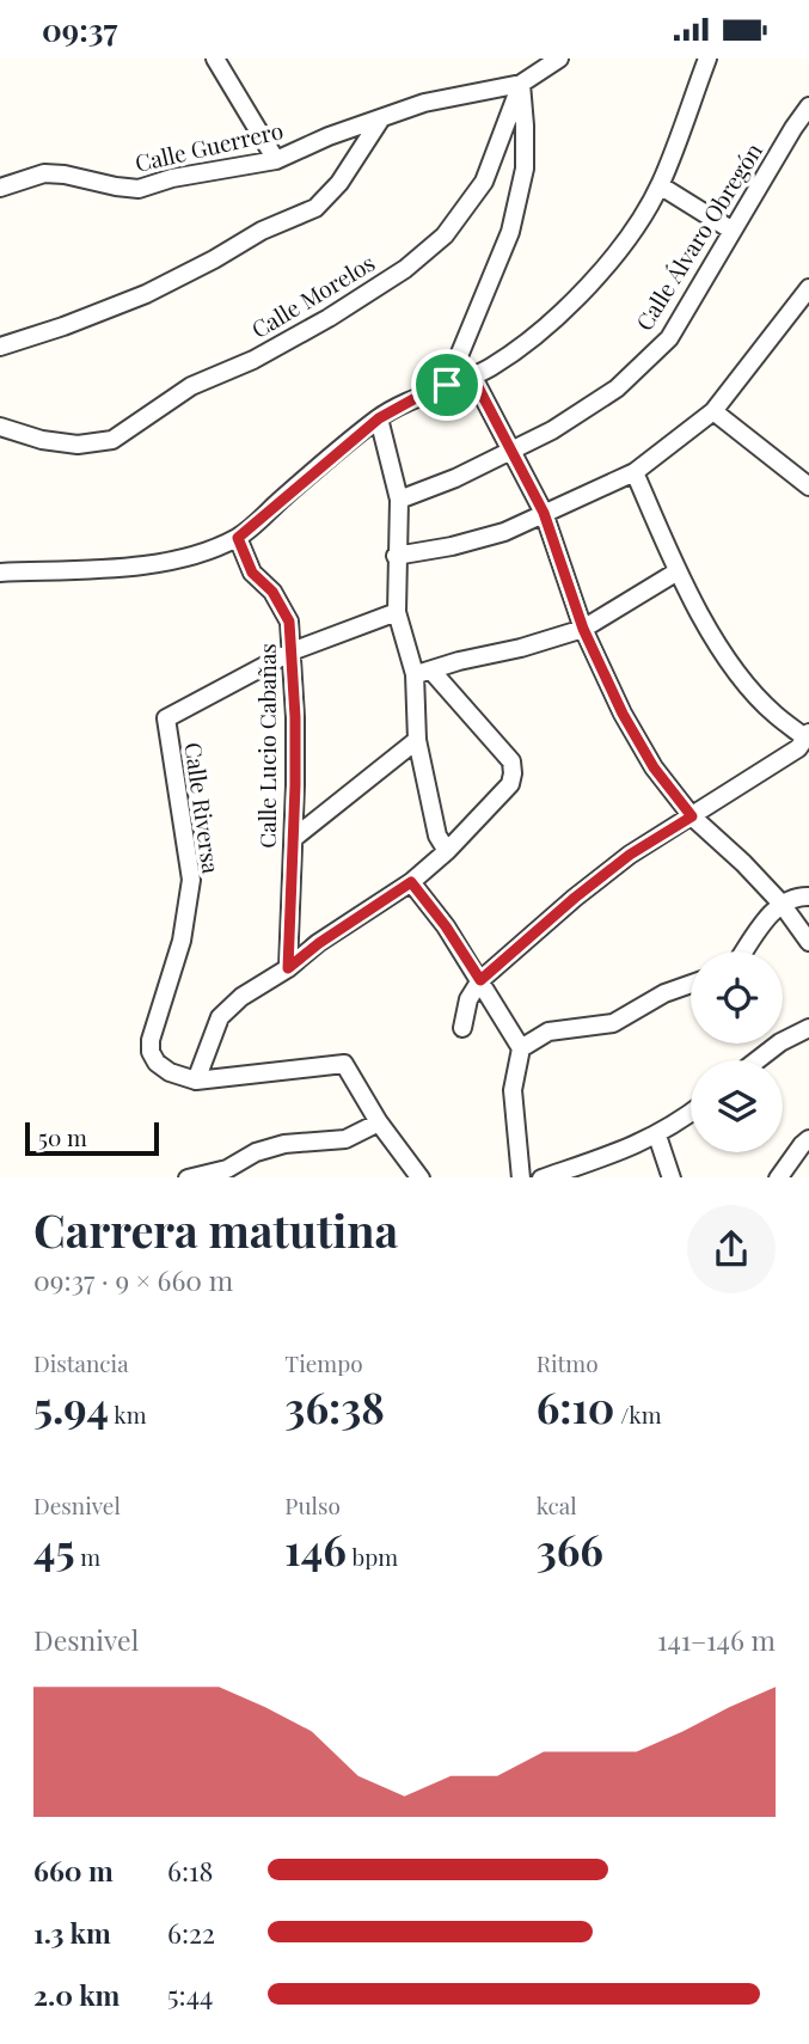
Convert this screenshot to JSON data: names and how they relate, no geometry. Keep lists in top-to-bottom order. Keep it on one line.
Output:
{"streets":{"street":["Calle Guerrero","Calle Álvaro Obregón","Calle Morelos","Calle Lucio Cabañas","Calle Riversa"]},"crossings":[["Calle Guerrero","Calle Morelos"],["Calle Lucio Cabañas","Calle Riversa"]],"scale_bar":"50 m","page":{"status":"09:37","scale":"50 m","heading":["Carrera matutina","09:37 · 9 × 660 m"],"stats":[["Distancia","5.94 km"],["Tiempo","36:38"],["Ritmo","6:10 /km"],["Desnivel","45 m"],["Pulso","146 bpm"],["kcal","366"]],"chart":["Desnivel","141–146 m"],"list":[{"name":"660 m","note":"6:18"},{"name":"1.3 km","note":"6:22"},{"name":"2.0 km","note":"5:44"}]}}
